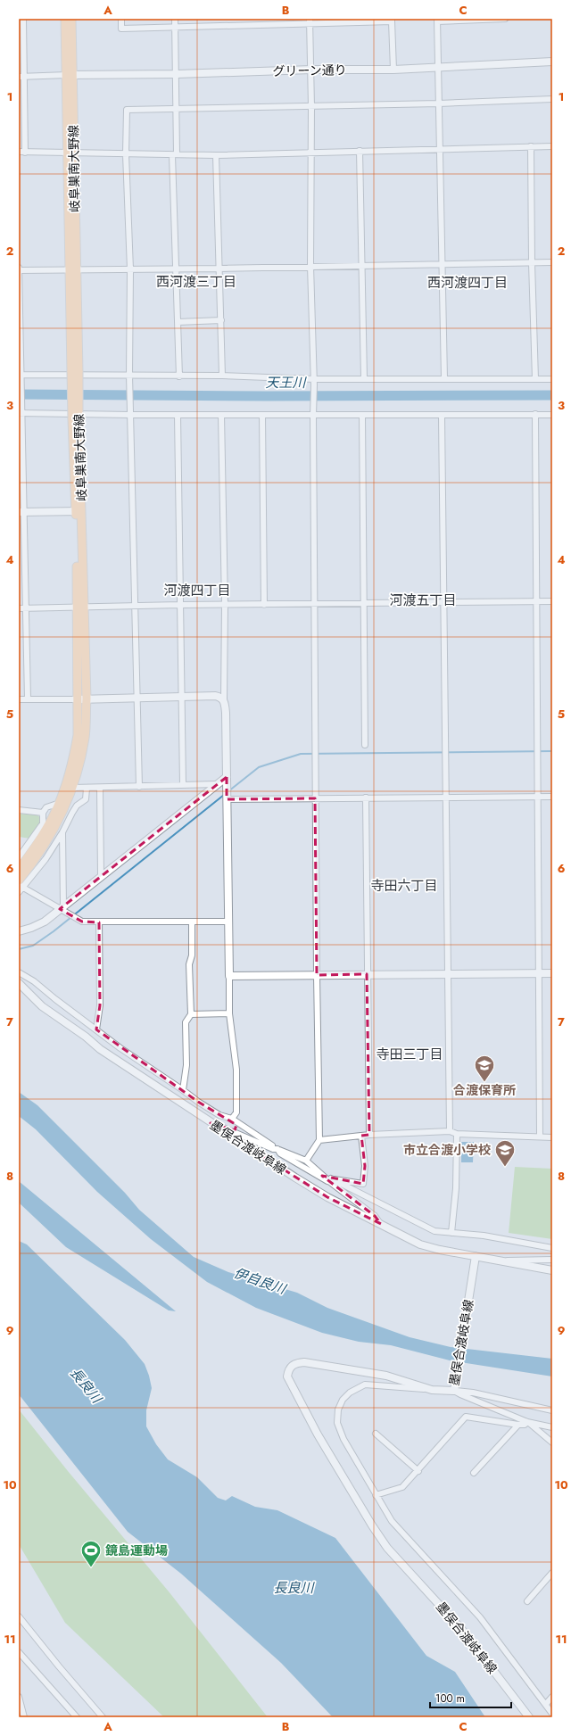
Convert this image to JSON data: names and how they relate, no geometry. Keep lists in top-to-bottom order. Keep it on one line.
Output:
{"streets":{"main road":["岐阜巣南大野線"],"street":["グリーン通り","墨俣合渡岐阜線"]},"crossings":[["グリーン通り","岐阜巣南大野線"]],"districts":["西河渡三丁目","西河渡四丁目","河渡四丁目","河渡五丁目","寺田六丁目","寺田三丁目"],"water":["天王川","伊自良川","長良川"],"places":{"school or university":["合渡保育所","市立合渡小学校"],"sports":["鏡島運動場"]},"scale_bar":"100 m","grid":{"columns":["A","B","C"],"rows":["1","2","3","4","5","6","7","8","9","10","11"]}}
